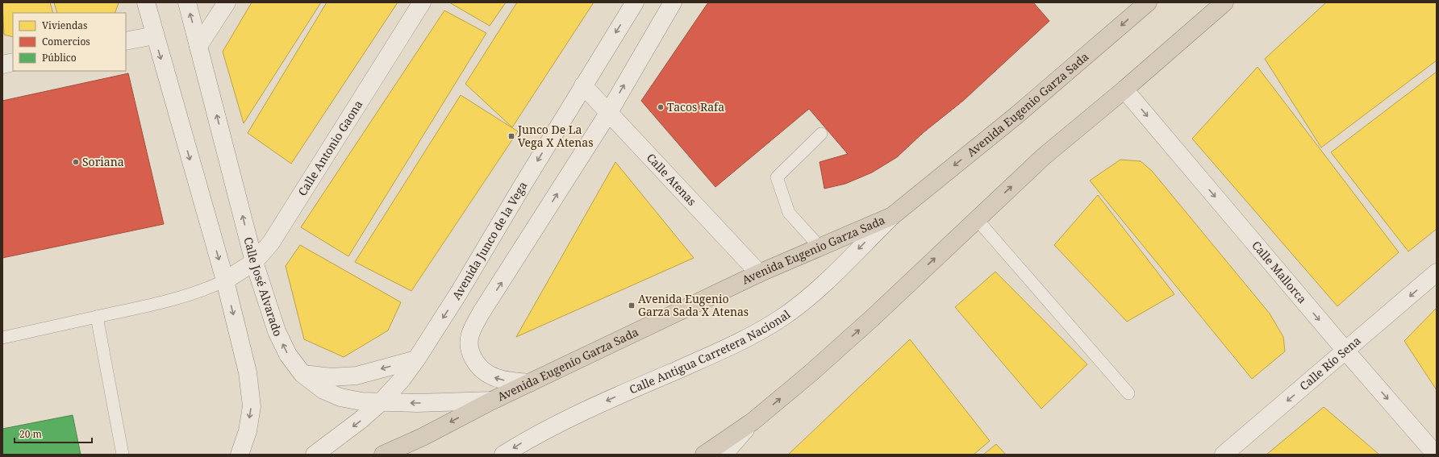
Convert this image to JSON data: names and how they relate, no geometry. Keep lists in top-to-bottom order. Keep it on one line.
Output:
{"streets":{"highway":["Avenida Eugenio Garza Sada"],"street":["Calle Antonio Gaona","Calle Atenas","Avenida Junco de la Vega","Calle Mallorca","Calle José Alvarado","Calle Antigua Carretera Nacional","Calle Río Sena"]},"crossings":[["Avenida Eugenio Garza Sada","Calle Atenas"],["Avenida Eugenio Garza Sada","Calle José Alvarado"],["Avenida Eugenio Garza Sada","Calle Antigua Carretera Nacional"],["Calle Antonio Gaona","Calle José Alvarado"],["Calle Atenas","Avenida Junco de la Vega"],["Avenida Junco de la Vega","Calle José Alvarado"],["Calle Mallorca","Calle Río Sena"]],"one_way":["Avenida Junco de la Vega","Calle Mallorca","Calle Antigua Carretera Nacional","Calle Río Sena"],"places":{"other":["Tacos Rafa","Soriana"],"transit":["Junco De La Vega X Atenas","Avenida Eugenio Garza Sada X Atenas"]},"legend":["Viviendas","Comercios","Público"],"scale_bar":"20 m"}
